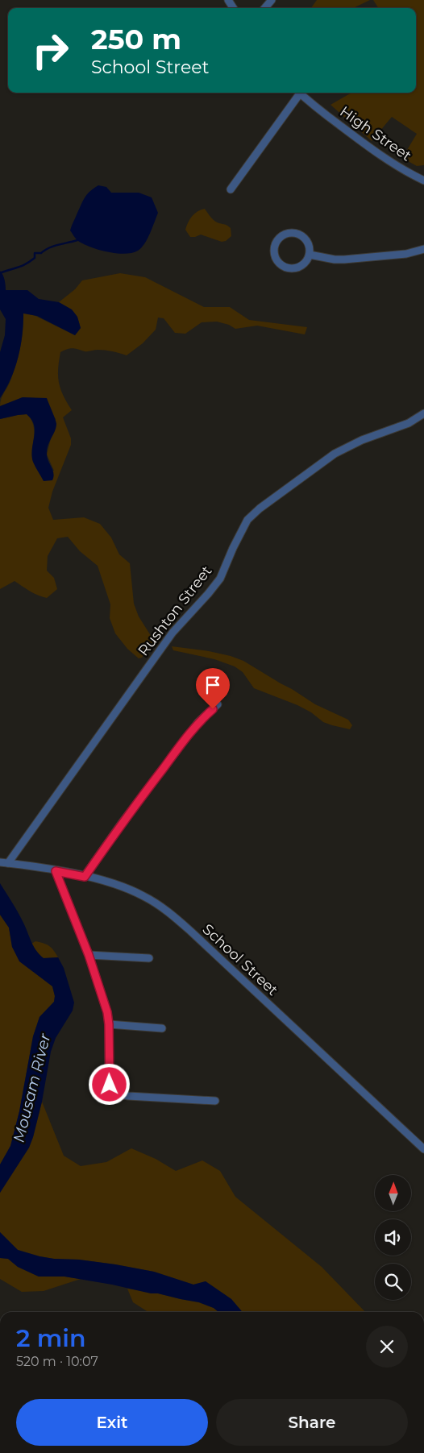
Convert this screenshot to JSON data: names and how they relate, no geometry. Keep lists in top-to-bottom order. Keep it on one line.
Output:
{"streets":{"street":["High Street","Rushton Street","School Street"]},"crossings":[["Rushton Street","School Street"]],"water":["Mousam River"],"north":"top","page":{"turn":["250 m","School Street"],"heading":["2 min","520 m · 10:07"],"buttons":["Exit","Share"]}}
